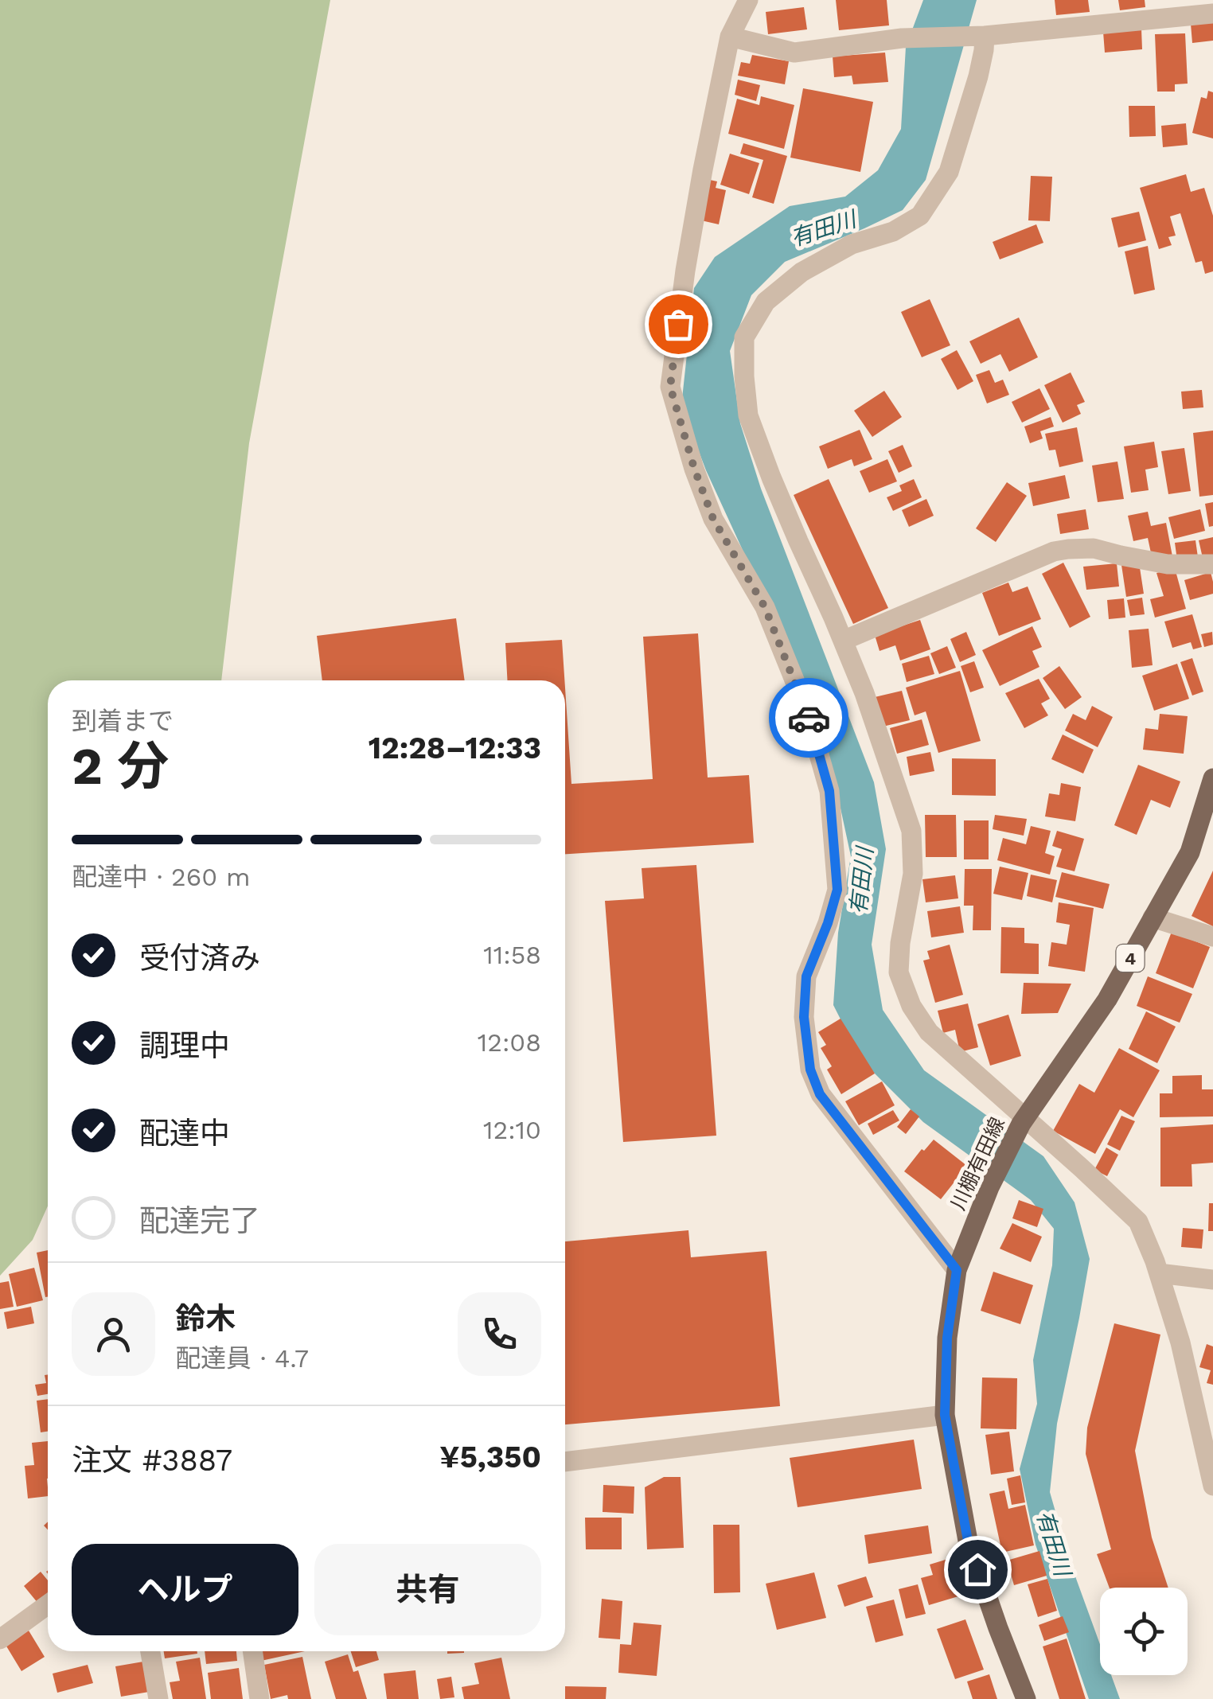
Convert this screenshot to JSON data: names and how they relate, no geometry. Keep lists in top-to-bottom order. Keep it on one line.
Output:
{"streets":{"main road":["4","川棚有田線"]},"water":["有田川"],"page":{"heading":["2 分","到着まで","12:28–12:33"],"panel":["鈴木","配達員 · 4.7","注文 #3887","¥5,350"],"bar":"配達中 · 260 m","list":[["受付済み","11:58"],["調理中","12:08"],["配達中","12:10"],"配達完了"],"buttons":["ヘルプ","共有"]}}
